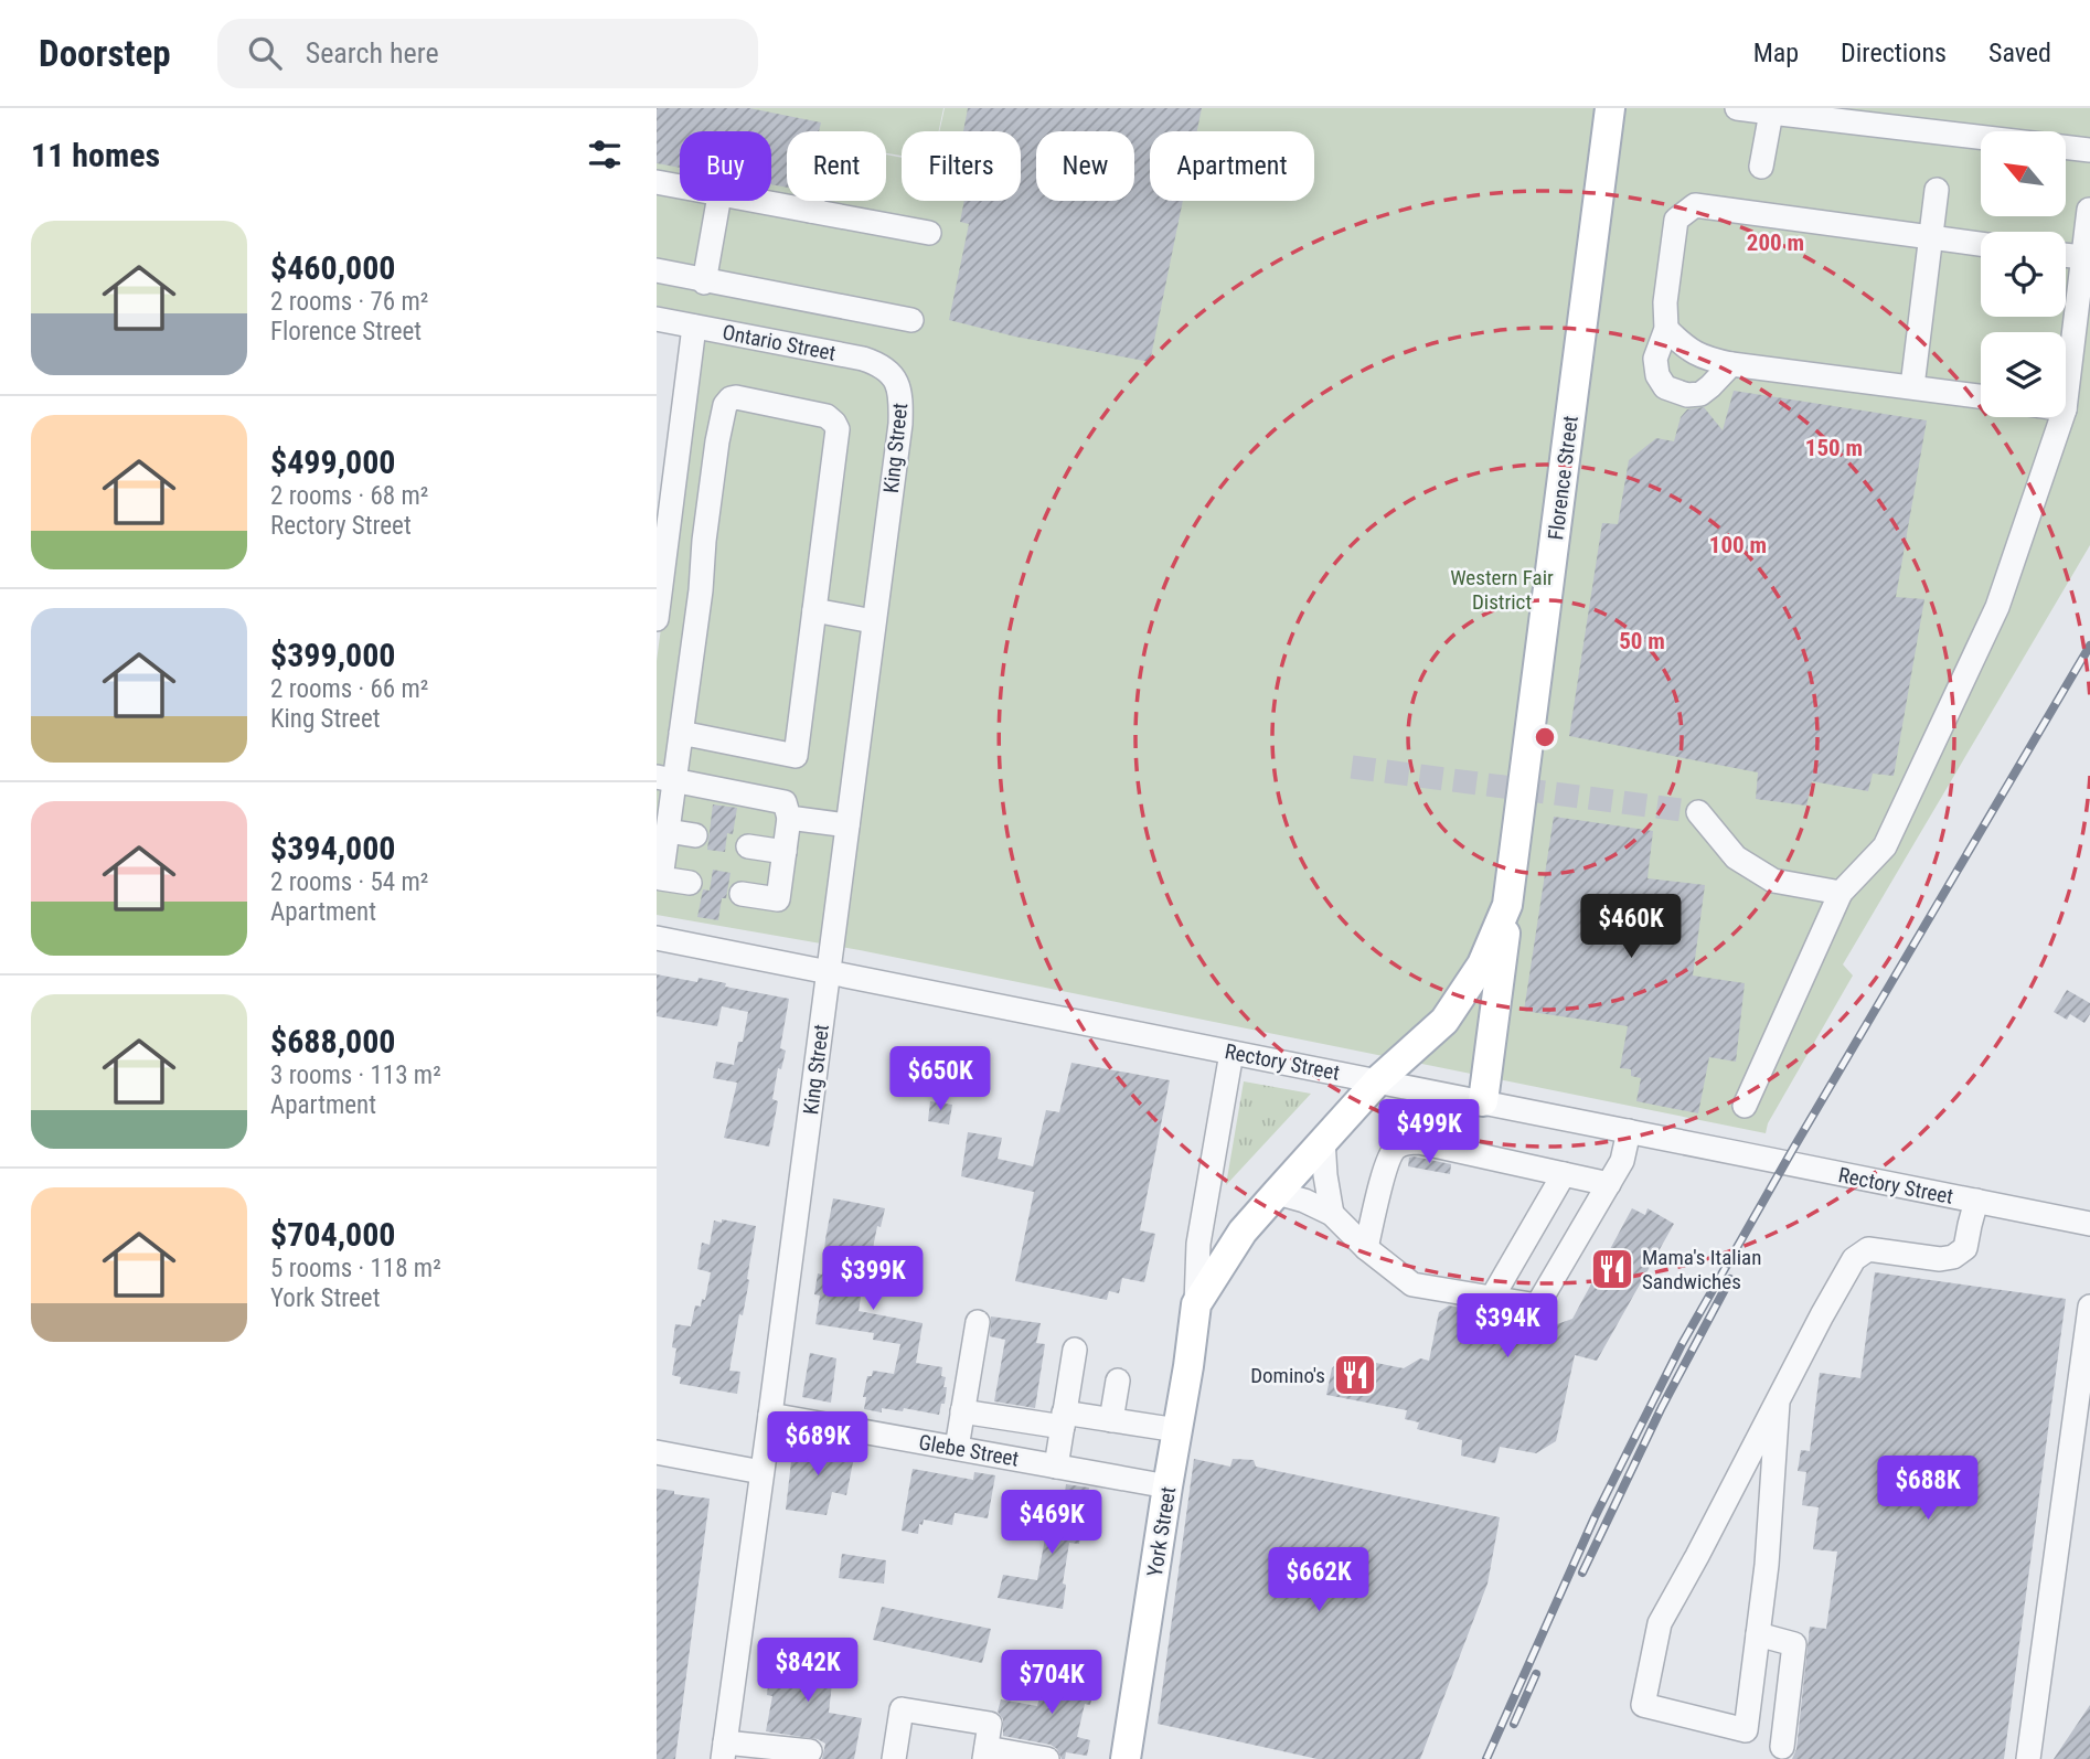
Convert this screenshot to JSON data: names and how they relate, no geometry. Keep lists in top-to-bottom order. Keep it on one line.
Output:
{"streets":{"main road":["Florence Street","York Street"],"street":["Ontario Street","King Street","Rectory Street","Glebe Street"]},"crossings":[["Ontario Street","King Street"],["King Street","Rectory Street"],["King Street","Glebe Street"],["Florence Street","Rectory Street"],["Florence Street","York Street"],["Rectory Street","York Street"],["Glebe Street","York Street"]],"parks":["Western Fair District"],"places":{"restaurant":["Mama's Italian Sandwiches","Domino's"]},"north":"top left","page":{"header":"Doorstep","search":"Search here","nav":["Map","Directions","Saved"],"heading":"11 homes","chip":["Buy","Rent","Filters","New","Apartment"],"list":[{"name":"$460,000","note":"2 rooms · 76 m² · Florence Street"},{"name":"$499,000","note":"2 rooms · 68 m² · Rectory Street"},{"name":"$399,000","note":"2 rooms · 66 m² · King Street"},{"name":"$394,000","note":"2 rooms · 54 m² · Apartment"},{"name":"$688,000","note":"3 rooms · 113 m² · Apartment"},{"name":"$704,000","note":"5 rooms · 118 m² · York Street"}],"price":["$460K","$650K","$499K","$399K","$394K","$689K","$688K","$469K","$662K","$842K","$704K"]},"rings":["200 m","150 m","100 m","50 m"]}
